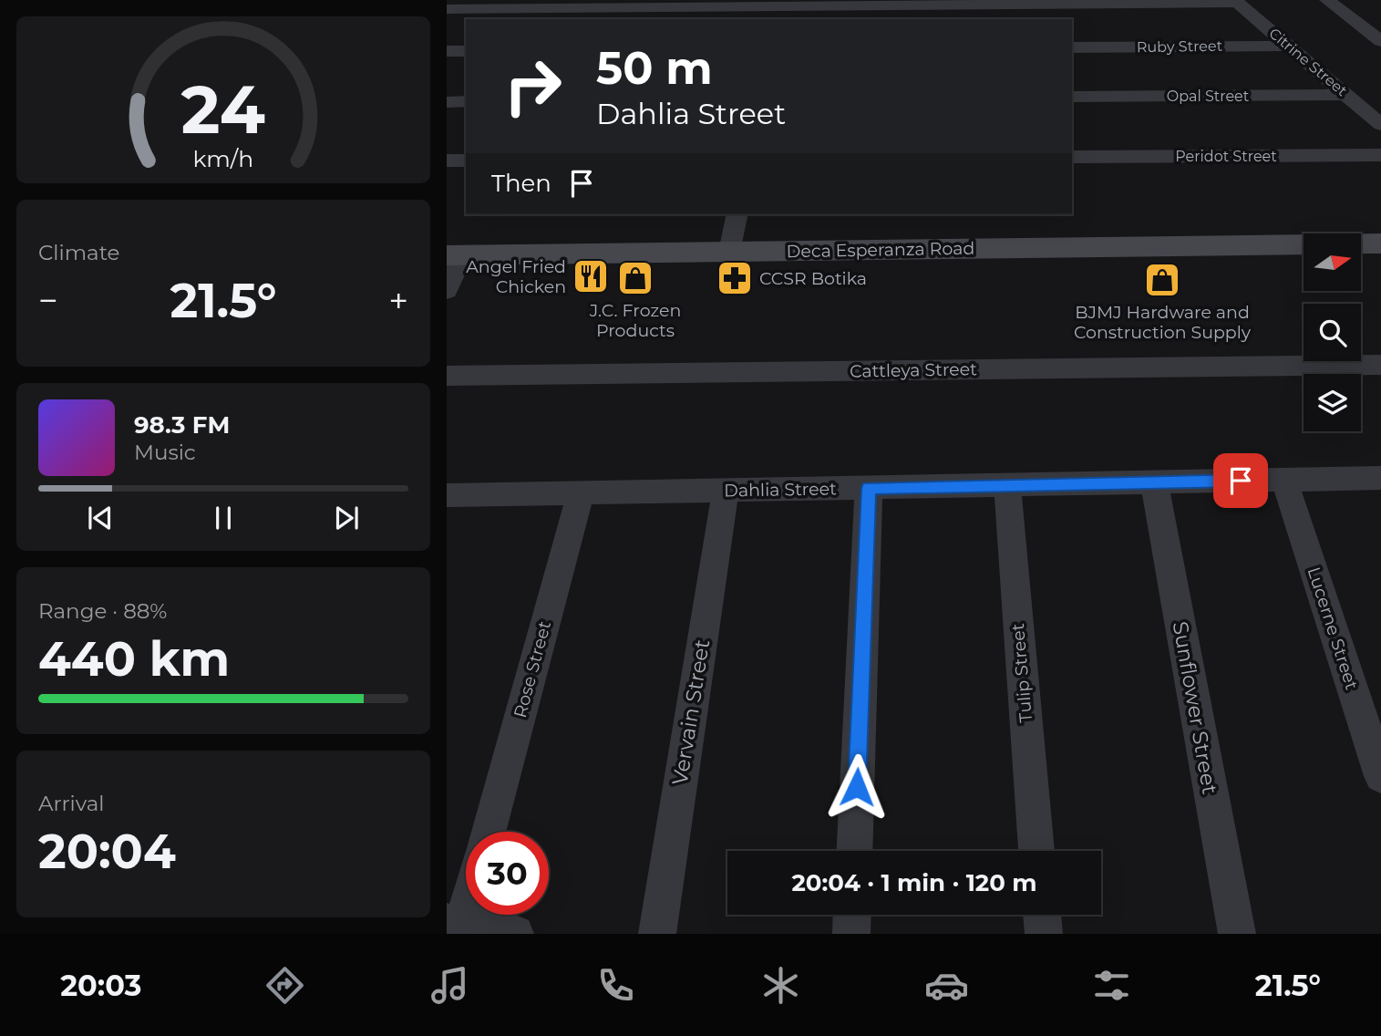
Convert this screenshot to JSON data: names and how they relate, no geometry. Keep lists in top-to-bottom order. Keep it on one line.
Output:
{"streets":{"street":["Ruby Street","Citrine Street","Opal Street","Peridot Street","Deca Esperanza Road","Cattleya Street","Dahlia Street","Lucerne Street","Rose Street","Tulip Street","Sunflower Street","Vervain Street"]},"crossings":[["Ruby Street","Citrine Street"],["Citrine Street","Opal Street"],["Dahlia Street","Lucerne Street"],["Dahlia Street","Rose Street"],["Dahlia Street","Tulip Street"],["Dahlia Street","Sunflower Street"],["Dahlia Street","Vervain Street"]],"places":{"restaurant":["Angel Fried Chicken"],"shop":["J.C. Frozen Products","BJMJ Hardware and Construction Supply"],"pharmacy":["CCSR Botika"]},"north":"right","page":{"turn":["50 m","Dahlia Street"],"then":"Then","tile":["Climate",["Range · 88%","440 km"],["Arrival","20:04"]],"heat":["−","21.5°","+"],"song":["98.3 FM","Music"],"limit":"30","trip":"20:04 · 1 min · 120 m","tabs":["20:03","21.5°"],"gauge":["24","km/h"]}}
